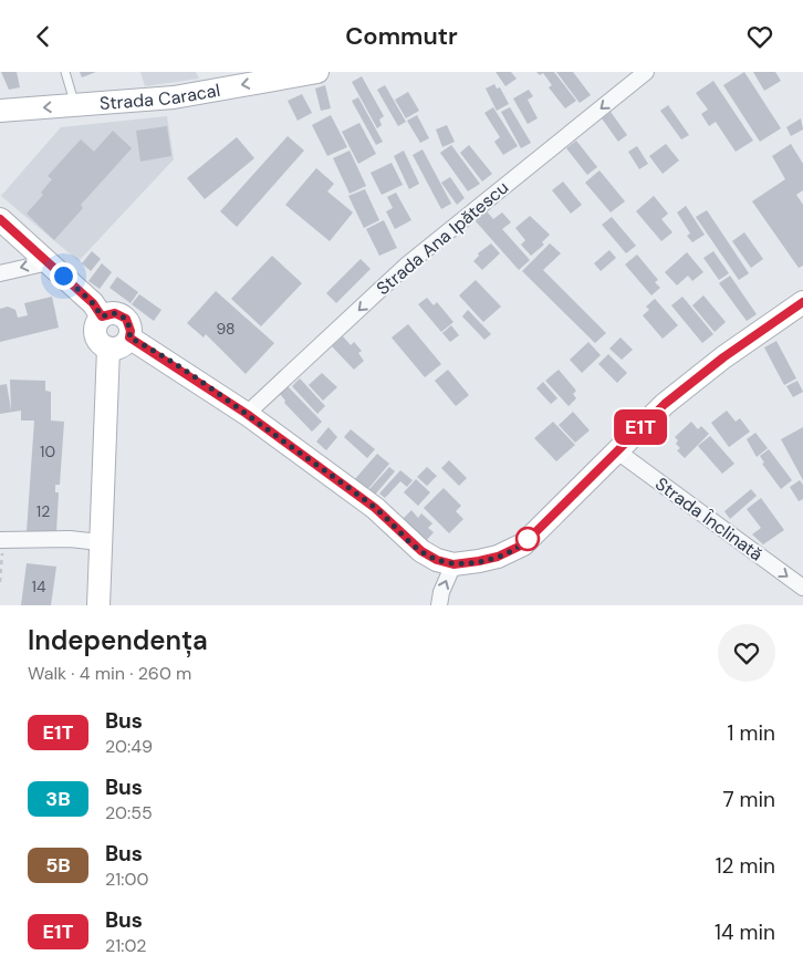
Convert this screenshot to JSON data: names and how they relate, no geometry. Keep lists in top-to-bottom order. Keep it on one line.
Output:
{"streets":{"main road":["Strada Caracal"],"street":["Strada Ana Ipătescu","Strada Înclinată"]},"one_way":["Strada Caracal","Strada Ana Ipătescu","Strada Înclinată"],"lines":["bus line E1T"],"house_numbers":["98","10","12","14"],"page":{"header":"Commutr","on_map":"E1T","heading":["Independența","Walk · 4 min · 260 m"],"list":[{"mark":"E1T","name":"Bus","note":"20:49","value":"1 min"},{"mark":"3B","name":"Bus","note":"20:55","value":"7 min"},{"mark":"5B","name":"Bus","note":"21:00","value":"12 min"},{"mark":"E1T","name":"Bus","note":"21:02","value":"14 min"}]}}
